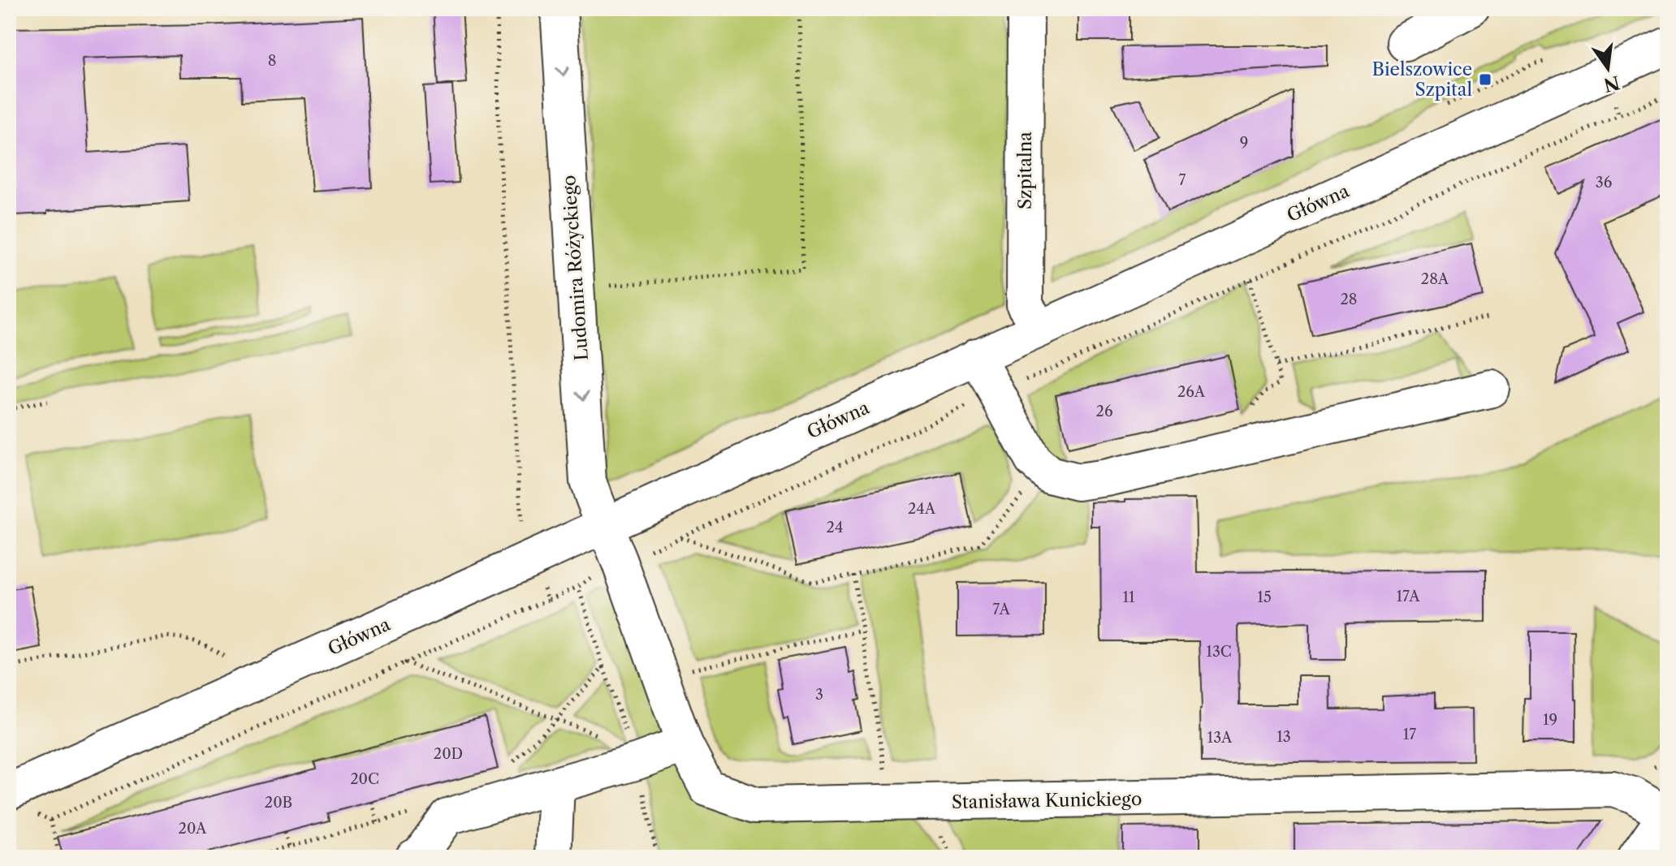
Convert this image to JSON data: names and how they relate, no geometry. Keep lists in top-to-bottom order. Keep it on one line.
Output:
{"streets":{"street":["Szpitalna","Główna","Ludomira Różyckiego","Stanisława Kunickiego"]},"crossings":[["Szpitalna","Główna"],["Główna","Ludomira Różyckiego"],["Główna","Stanisława Kunickiego"],["Ludomira Różyckiego","Stanisława Kunickiego"]],"one_way":["Ludomira Różyckiego"],"places":{"transit":["Bielszowice Szpital"]},"house_numbers":["8","9","7","36","28A","28","26A","26","24A","24","17A","11","15","7A","13C","3","19","17","13","13A","20D","20C","20B","20A"],"north":"bottom"}
